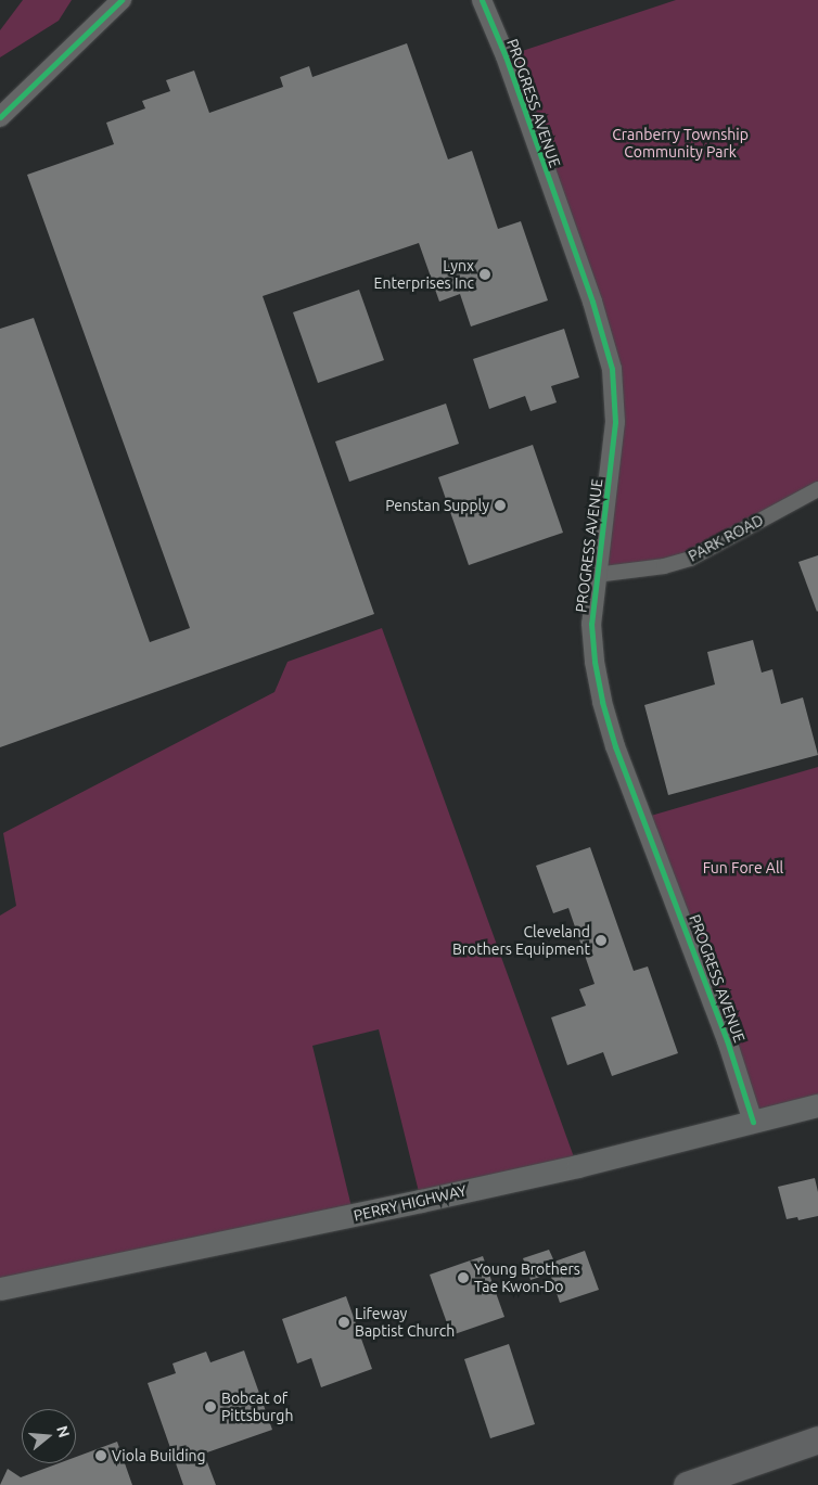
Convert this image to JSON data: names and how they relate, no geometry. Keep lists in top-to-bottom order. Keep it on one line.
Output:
{"streets":{"main road":["PERRY HIGHWAY"],"street":["PROGRESS AVENUE","PARK ROAD"]},"crossings":[["PROGRESS AVENUE","PARK ROAD"],["PROGRESS AVENUE","PERRY HIGHWAY"]],"parks":["Cranberry Township Community Park","Fun Fore All"],"places":["Lynx Enterprises Inc","Penstan Supply","Cleveland Brothers Equipment","Young Brothers Tae Kwon-Do","Lifeway Baptist Church","Bobcat of Pittsburgh","Viola Building"],"north":"right"}
